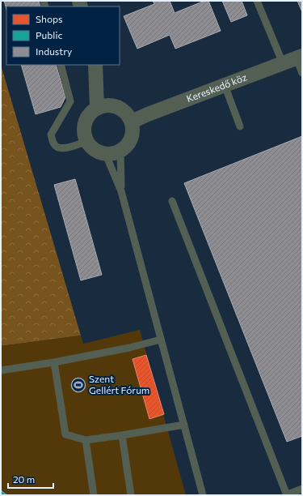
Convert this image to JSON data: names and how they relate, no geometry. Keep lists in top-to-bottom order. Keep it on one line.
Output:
{"streets":{"street":["Kereskedő köz"]},"places":{"sports":["Szent Gellért Fórum"]},"legend":["Shops","Public","Industry"],"scale_bar":"20 m"}
